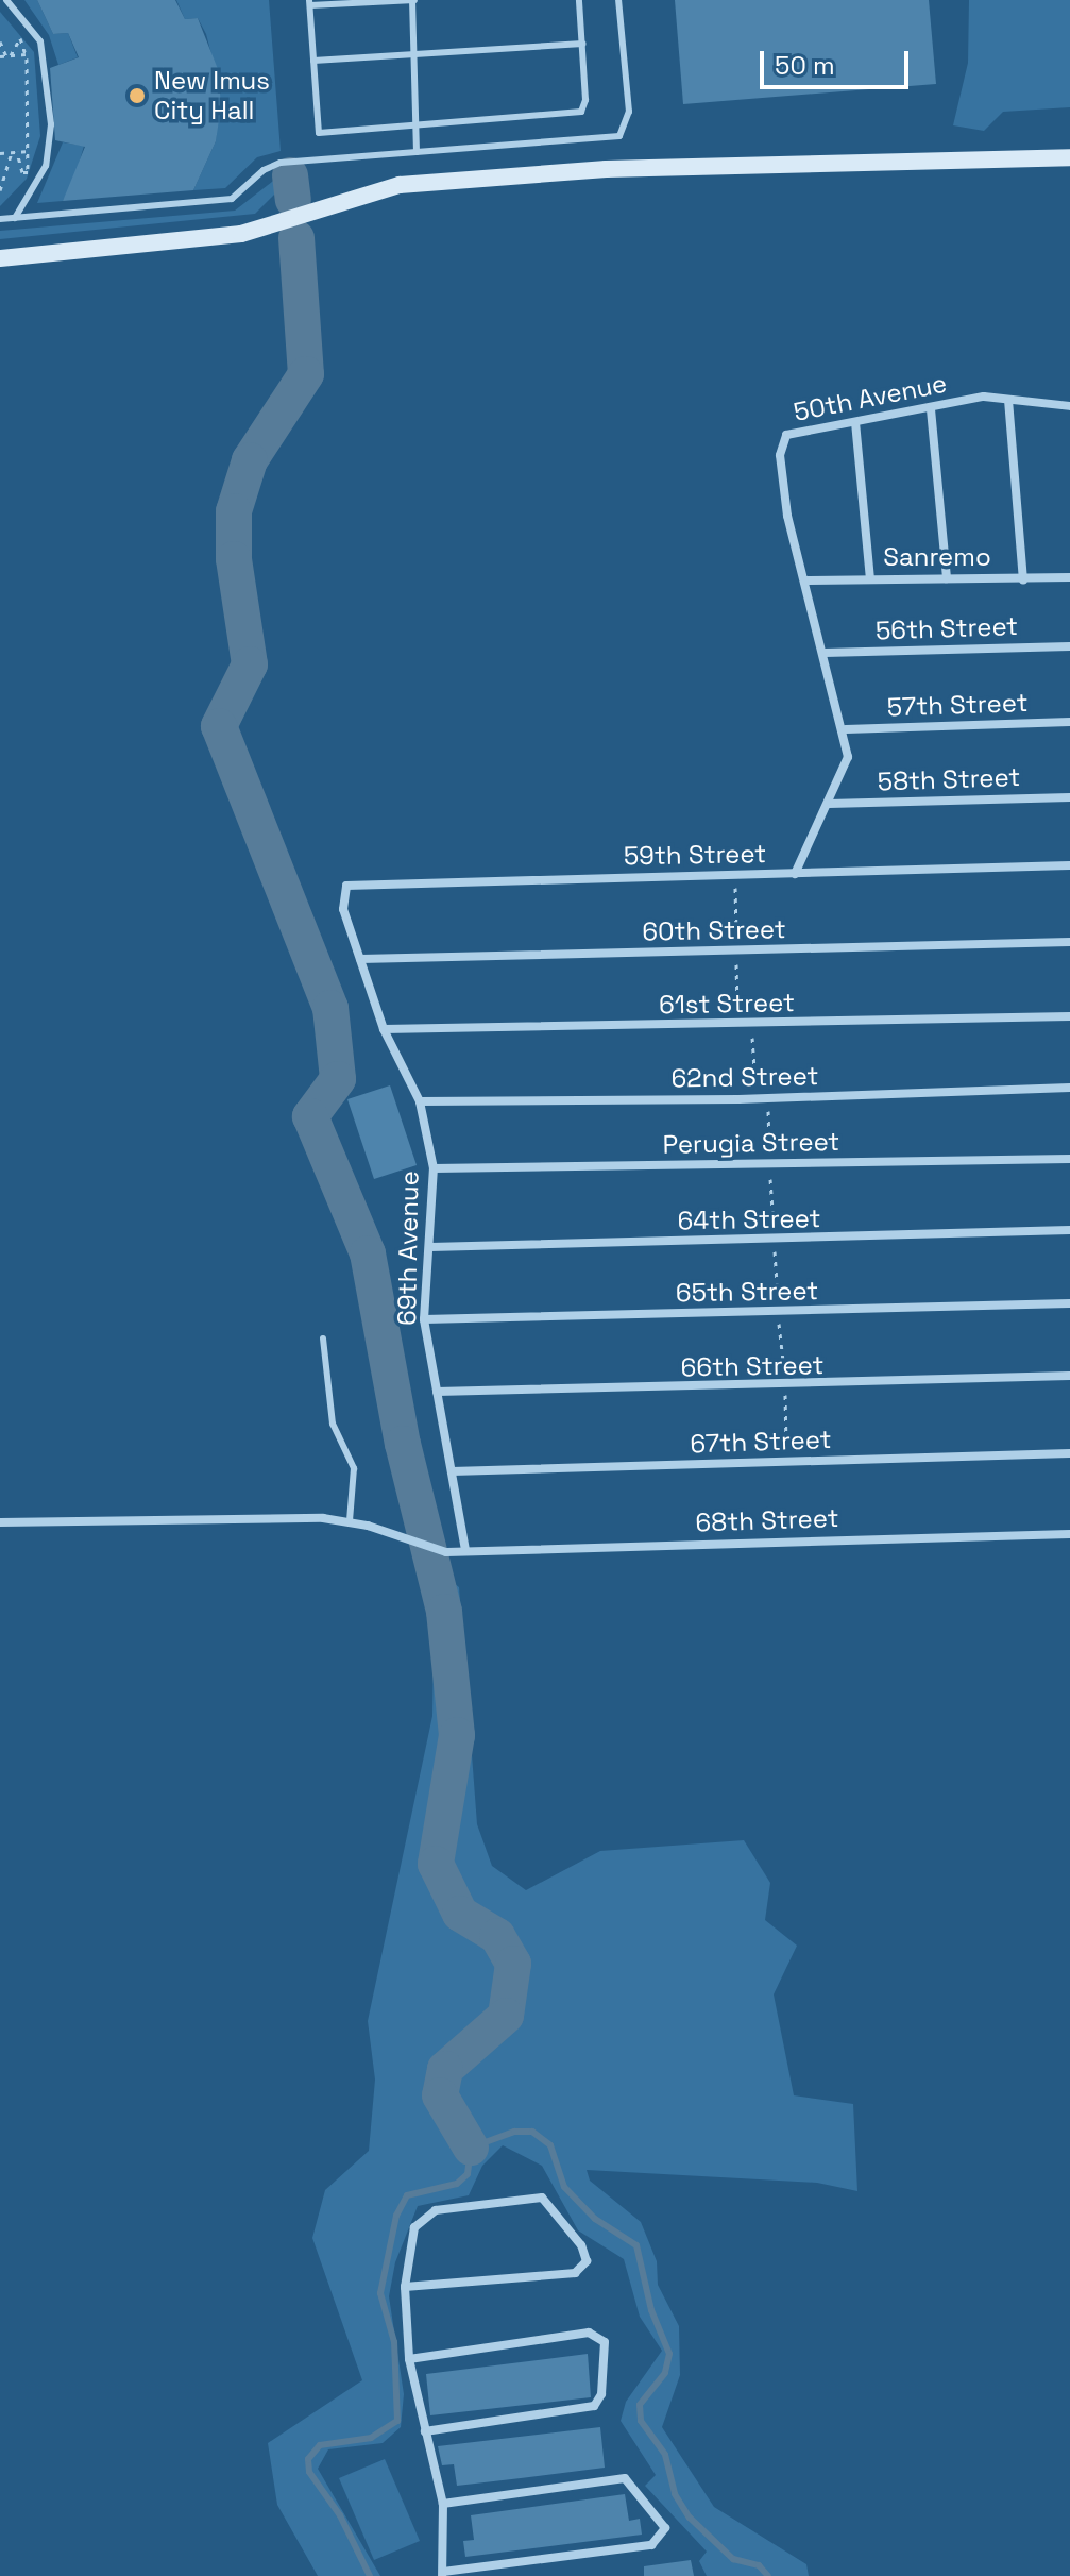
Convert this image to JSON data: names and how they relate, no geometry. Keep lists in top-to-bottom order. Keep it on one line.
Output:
{"streets":{"street":["50th Avenue","Sanremo","56th Street","57th Street","58th Street","59th Street","60th Street","61st Street","62nd Street","Perugia Street","64th Street","69th Avenue","65th Street","66th Street","67th Street","68th Street"]},"crossings":[["50th Avenue","Sanremo"],["59th Street","69th Avenue"],["60th Street","69th Avenue"],["61st Street","69th Avenue"],["62nd Street","69th Avenue"],["Perugia Street","69th Avenue"],["64th Street","69th Avenue"],["69th Avenue","65th Street"],["69th Avenue","66th Street"],["69th Avenue","67th Street"],["69th Avenue","68th Street"]],"places":["New Imus City Hall"],"scale_bar":"50 m"}
